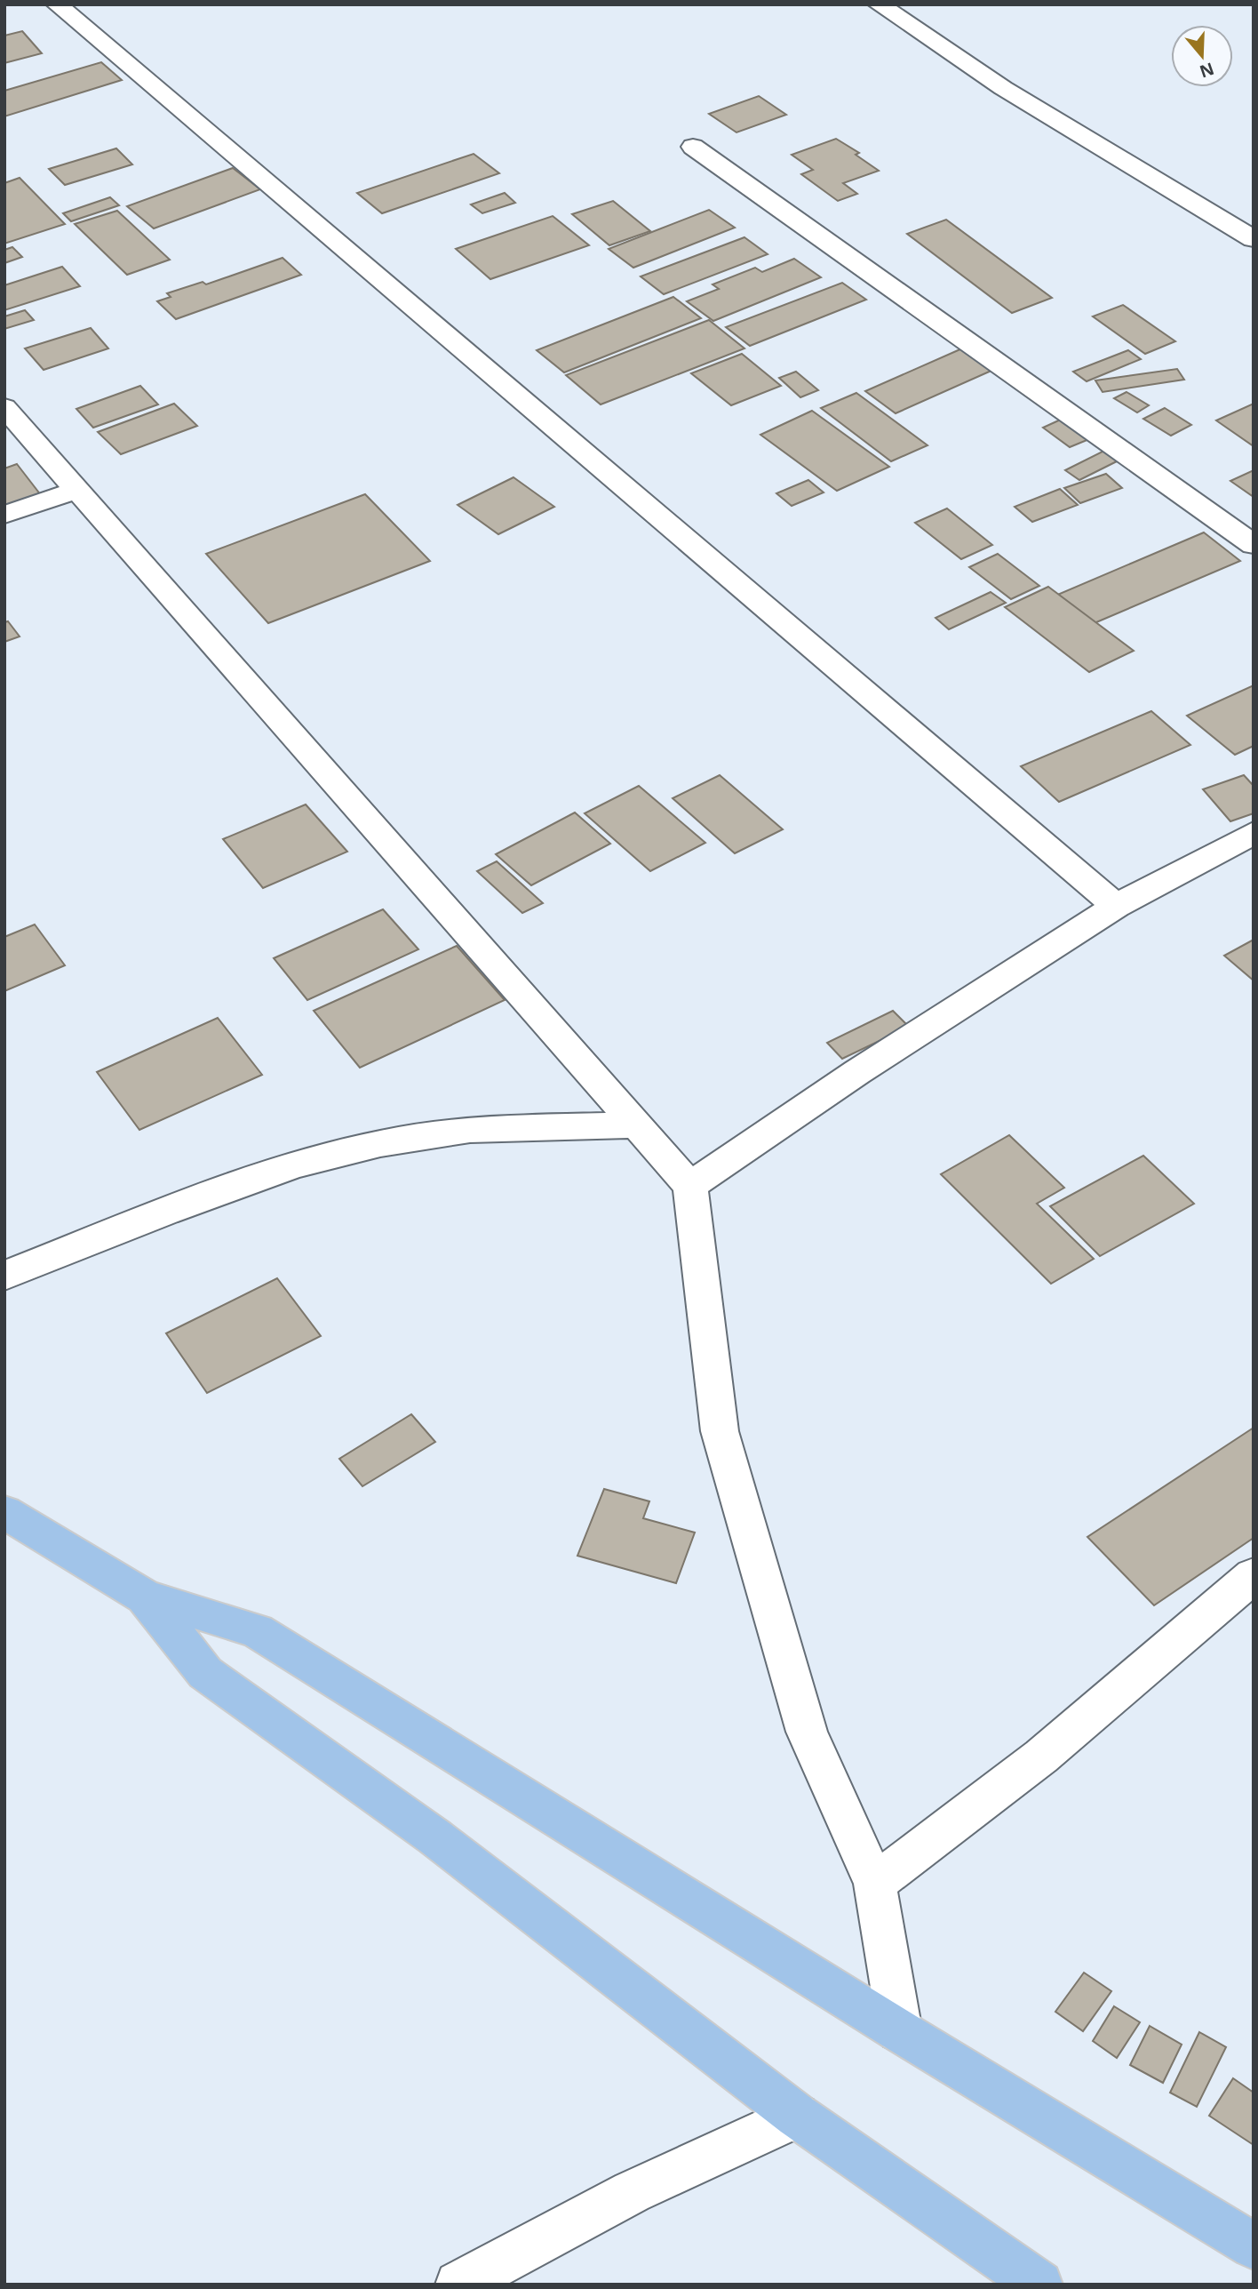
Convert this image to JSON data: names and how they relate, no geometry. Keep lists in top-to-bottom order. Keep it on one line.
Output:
{"north":"bottom"}
